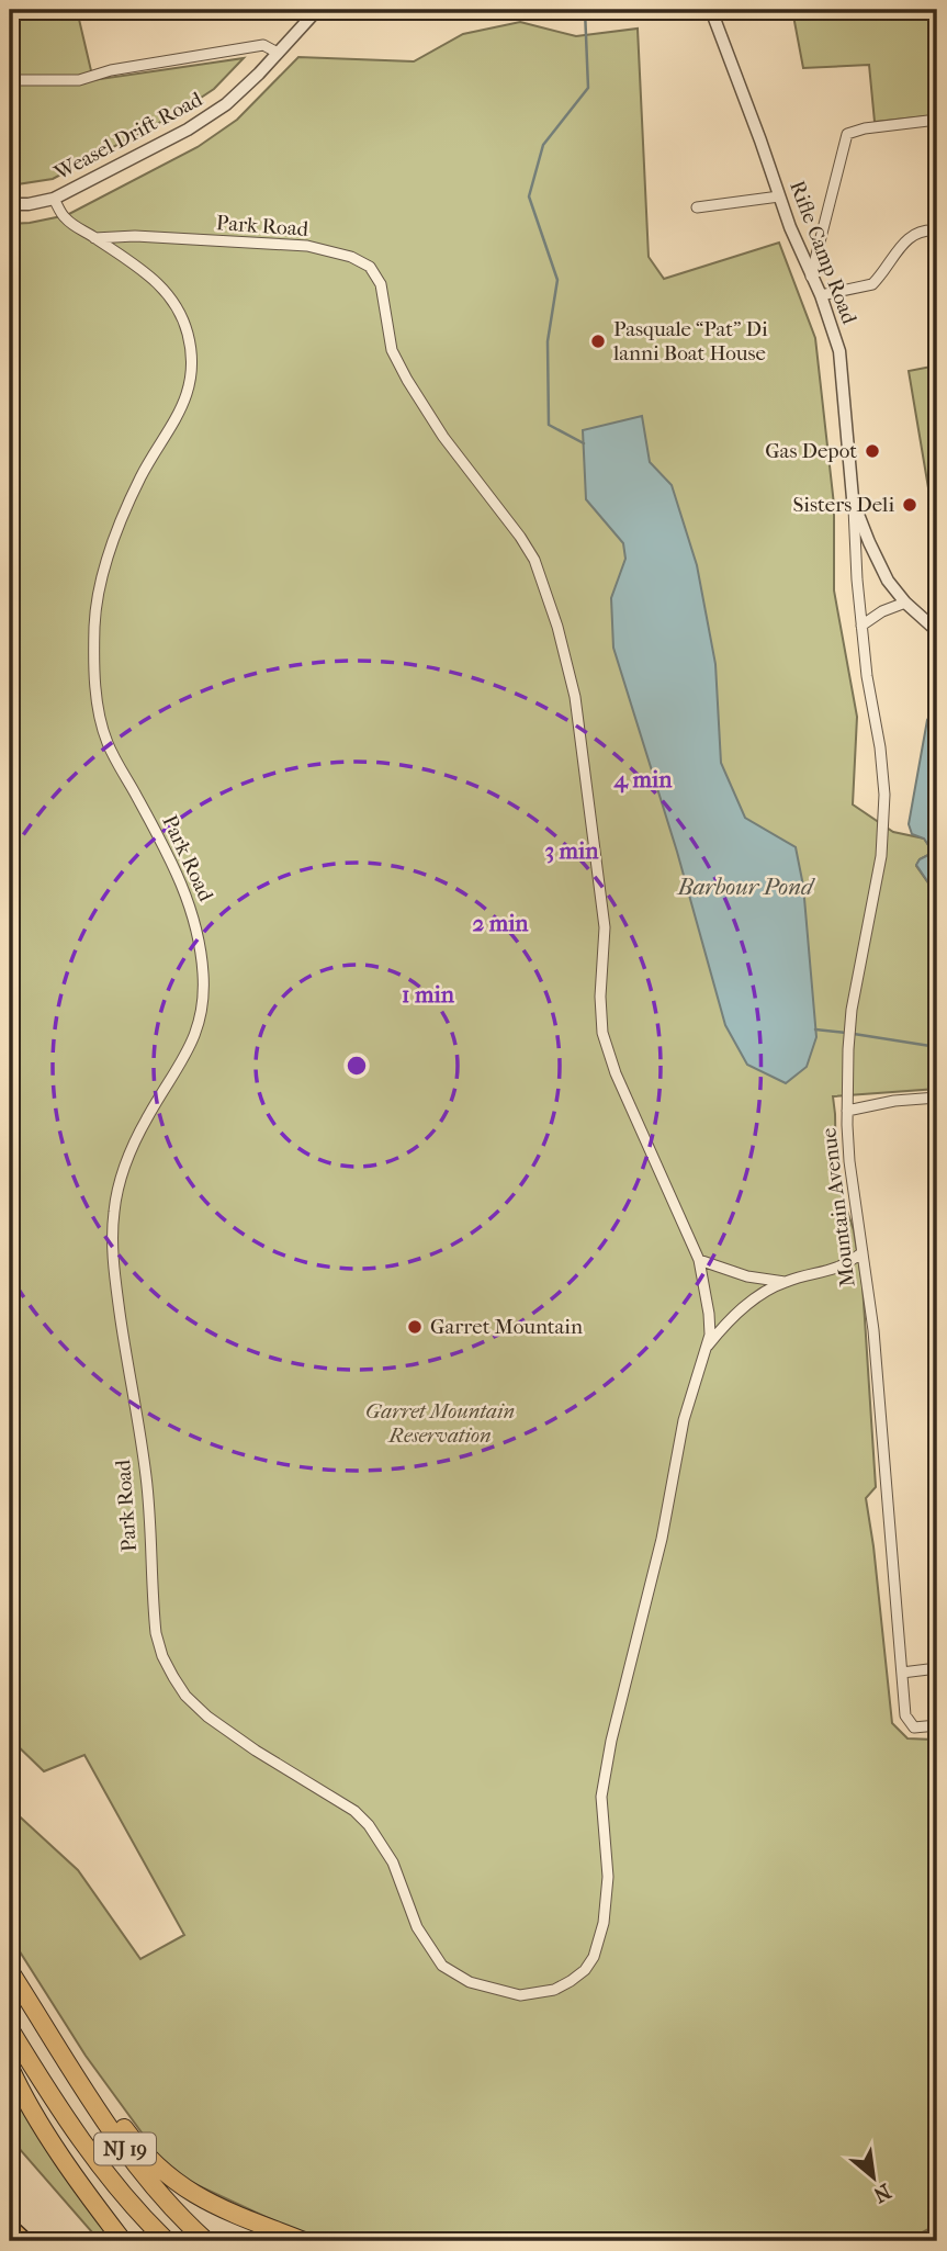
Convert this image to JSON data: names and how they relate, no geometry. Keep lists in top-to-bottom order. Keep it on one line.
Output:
{"streets":{"highway":["NJ 19"],"street":["Weasel Drift Road","Park Road","Rifle Camp Road","Mountain Avenue"]},"crossings":[["Weasel Drift Road","Park Road"],["Park Road","Mountain Avenue"],["Rifle Camp Road","Mountain Avenue"]],"water":["Barbour Pond"],"parks":["Garret Mountain Reservation"],"places":["Pasquale “Pat” Di lanni Boat House","Gas Depot","Sisters Deli","Garret Mountain"],"north":"bottom right","rings":["4 min","3 min","2 min","1 min"]}
